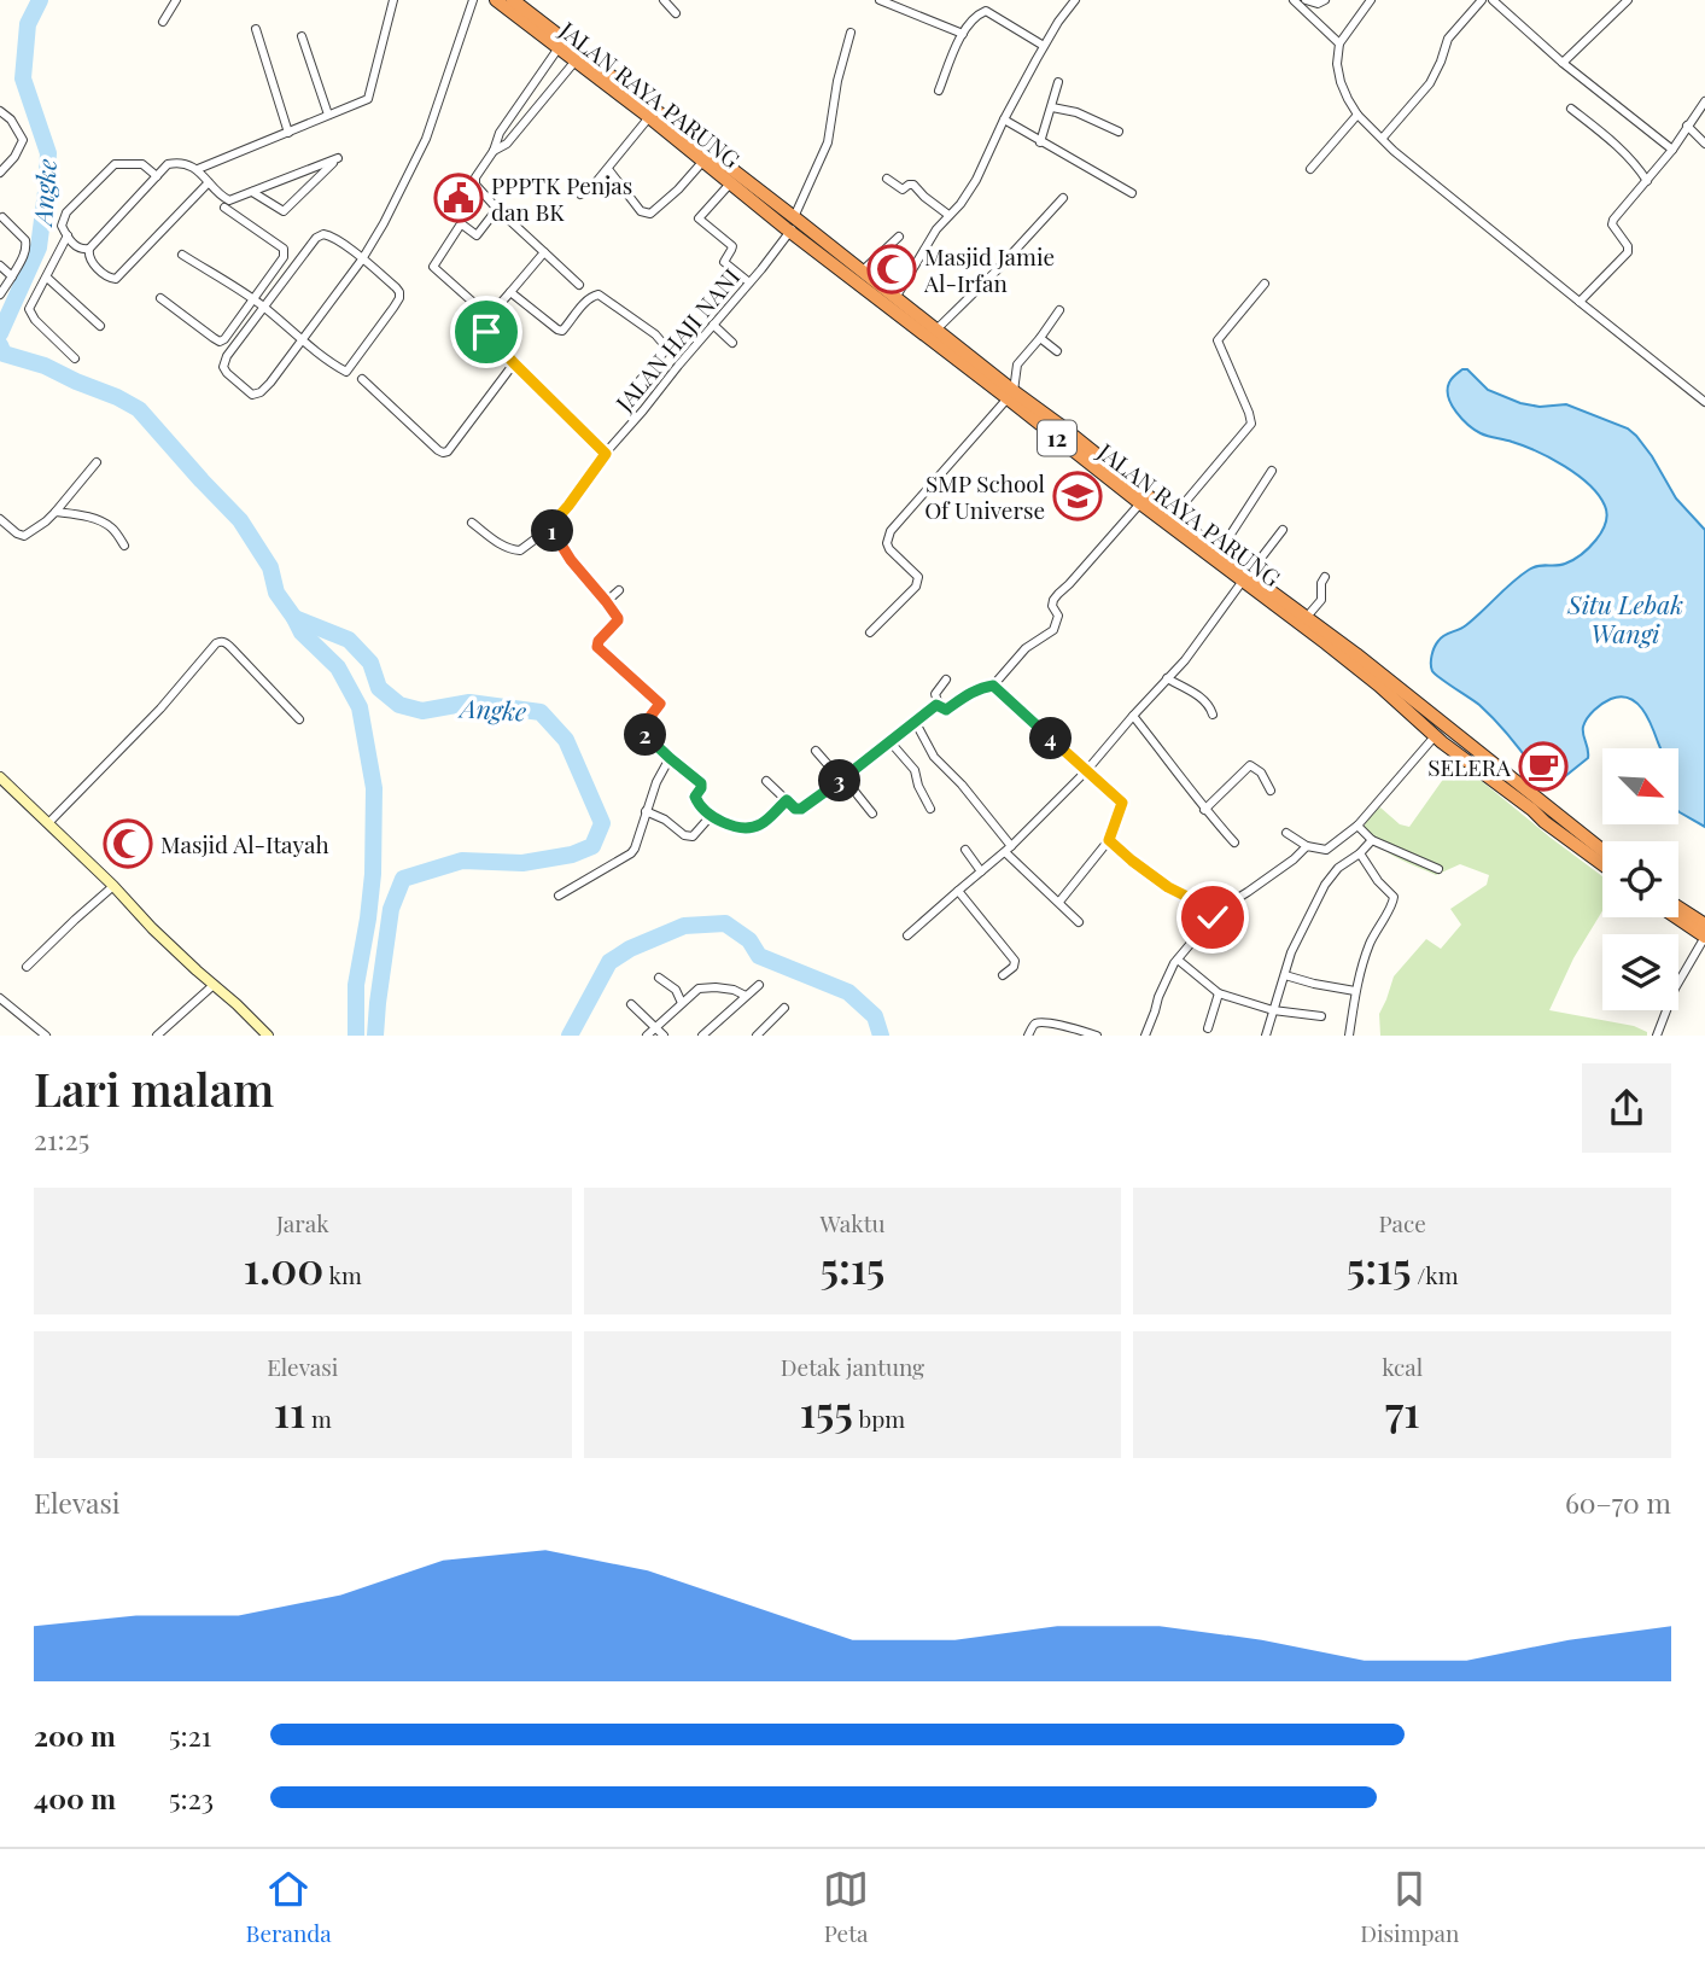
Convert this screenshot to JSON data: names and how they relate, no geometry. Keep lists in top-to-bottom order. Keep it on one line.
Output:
{"streets":{"highway":["JALAN RAYA PARUNG","12"],"street":["JALAN HAJI NANI"]},"crossings":[["JALAN RAYA PARUNG","JALAN HAJI NANI"]],"water":["Angke","Situ Lebak Wangi"],"places":{"public building":["PPPTK Penjas dan BK"],"mosque":["Masjid Jamie Al-Irfan","Masjid Al-Itayah"],"school or university":["SMP School Of Universe"],"cafe":["SELERA"]},"north":"bottom right","page":{"pins":["1","2","4","3"],"heading":["Lari malam","21:25"],"stats":[["Jarak","1.00 km"],["Waktu","5:15"],["Pace","5:15 /km"],["Elevasi","11 m"],["Detak jantung","155 bpm"],["kcal","71"]],"chart":["Elevasi","60–70 m"],"list":[{"name":"200 m","note":"5:21"},{"name":"400 m","note":"5:23"}],"tabs":["Beranda","Peta","Disimpan"]}}
